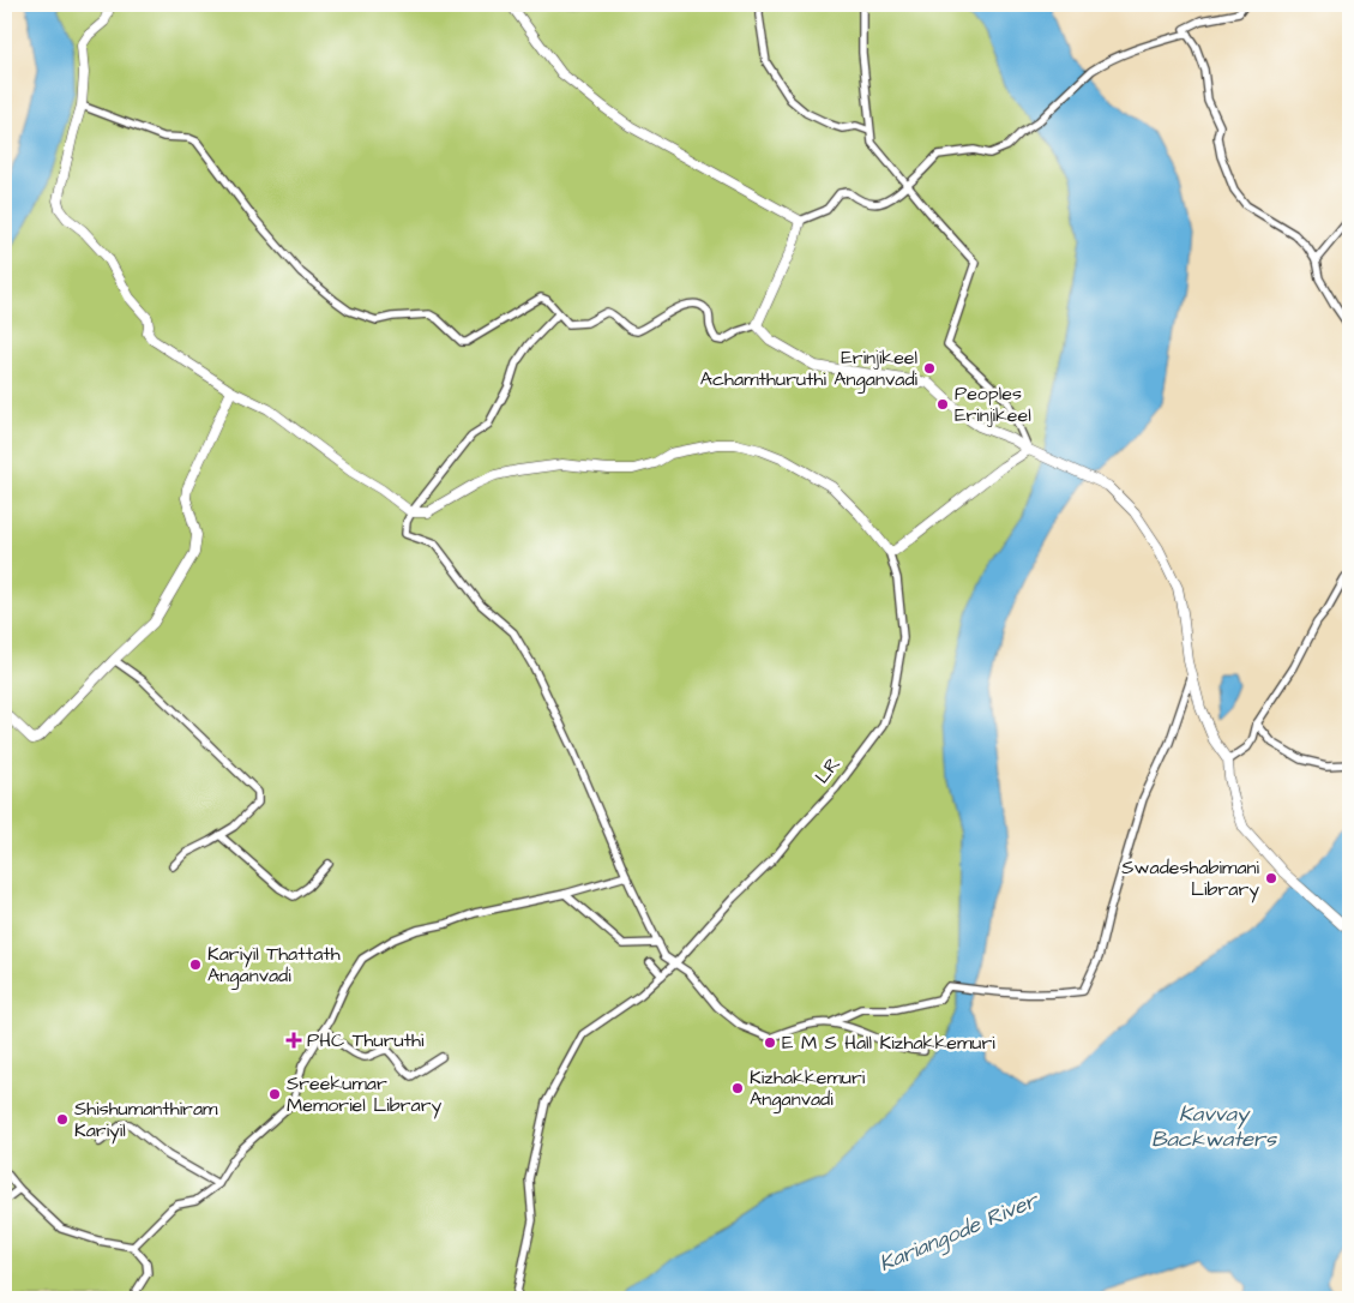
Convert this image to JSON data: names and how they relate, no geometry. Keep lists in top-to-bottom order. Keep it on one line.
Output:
{"streets":{"street":["LR"]},"water":["Kavvay Backwaters","Kariangode River"],"places":{"other":["Erinjikeel Achamthuruthi Anganvadi","Peoples Erinjikeel","Swadeshabimani Library","Kariyil Thattath Anganvadi","E M S Hall Kizhakkemuri","Kizhakkemuri Anganvadi","Sreekumar Memoriel Library","Shishumanthiram Kariyil"],"health":["PHC Thuruthi"]}}
